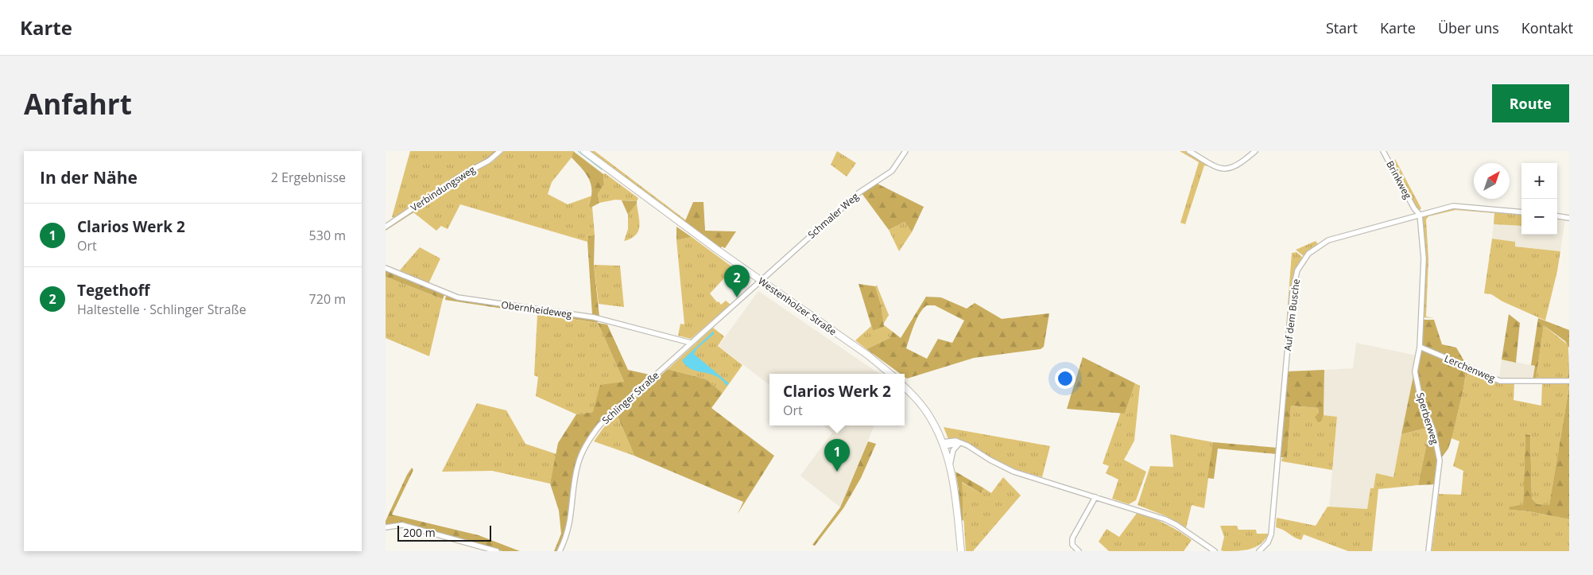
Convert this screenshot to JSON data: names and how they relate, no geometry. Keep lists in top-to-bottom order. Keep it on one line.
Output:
{"streets":{"main road":["Westenholzer Straße"],"street":["Brinkweg","Verbindungsweg","Schmaler Weg","Obernheideweg","Auf dem Busche","Lerchenweg","Schlinger Straße","Sperberweg"]},"crossings":[["Brinkweg","Auf dem Busche"],["Brinkweg","Sperberweg"],["Schmaler Weg","Westenholzer Straße"],["Schmaler Weg","Schlinger Straße"],["Westenholzer Straße","Schlinger Straße"],["Obernheideweg","Schlinger Straße"],["Auf dem Busche","Sperberweg"],["Lerchenweg","Sperberweg"]],"scale_bar":"200 m","north":"top right","page":{"header":"Karte","nav":["Start","Karte","Über uns","Kontakt"],"buttons":"Route","title":"Anfahrt","heading":["In der Nähe","2 Ergebnisse"],"map_buttons":["+","−"],"list":[{"mark":"1","name":"Clarios Werk 2","note":"Ort","value":"530 m"},{"mark":"2","name":"Tegethoff","note":"Haltestelle · Schlinger Straße","value":"720 m"}],"pins":["2","1"],"popup":["Clarios Werk 2","Ort"],"scale":"200 m"}}
